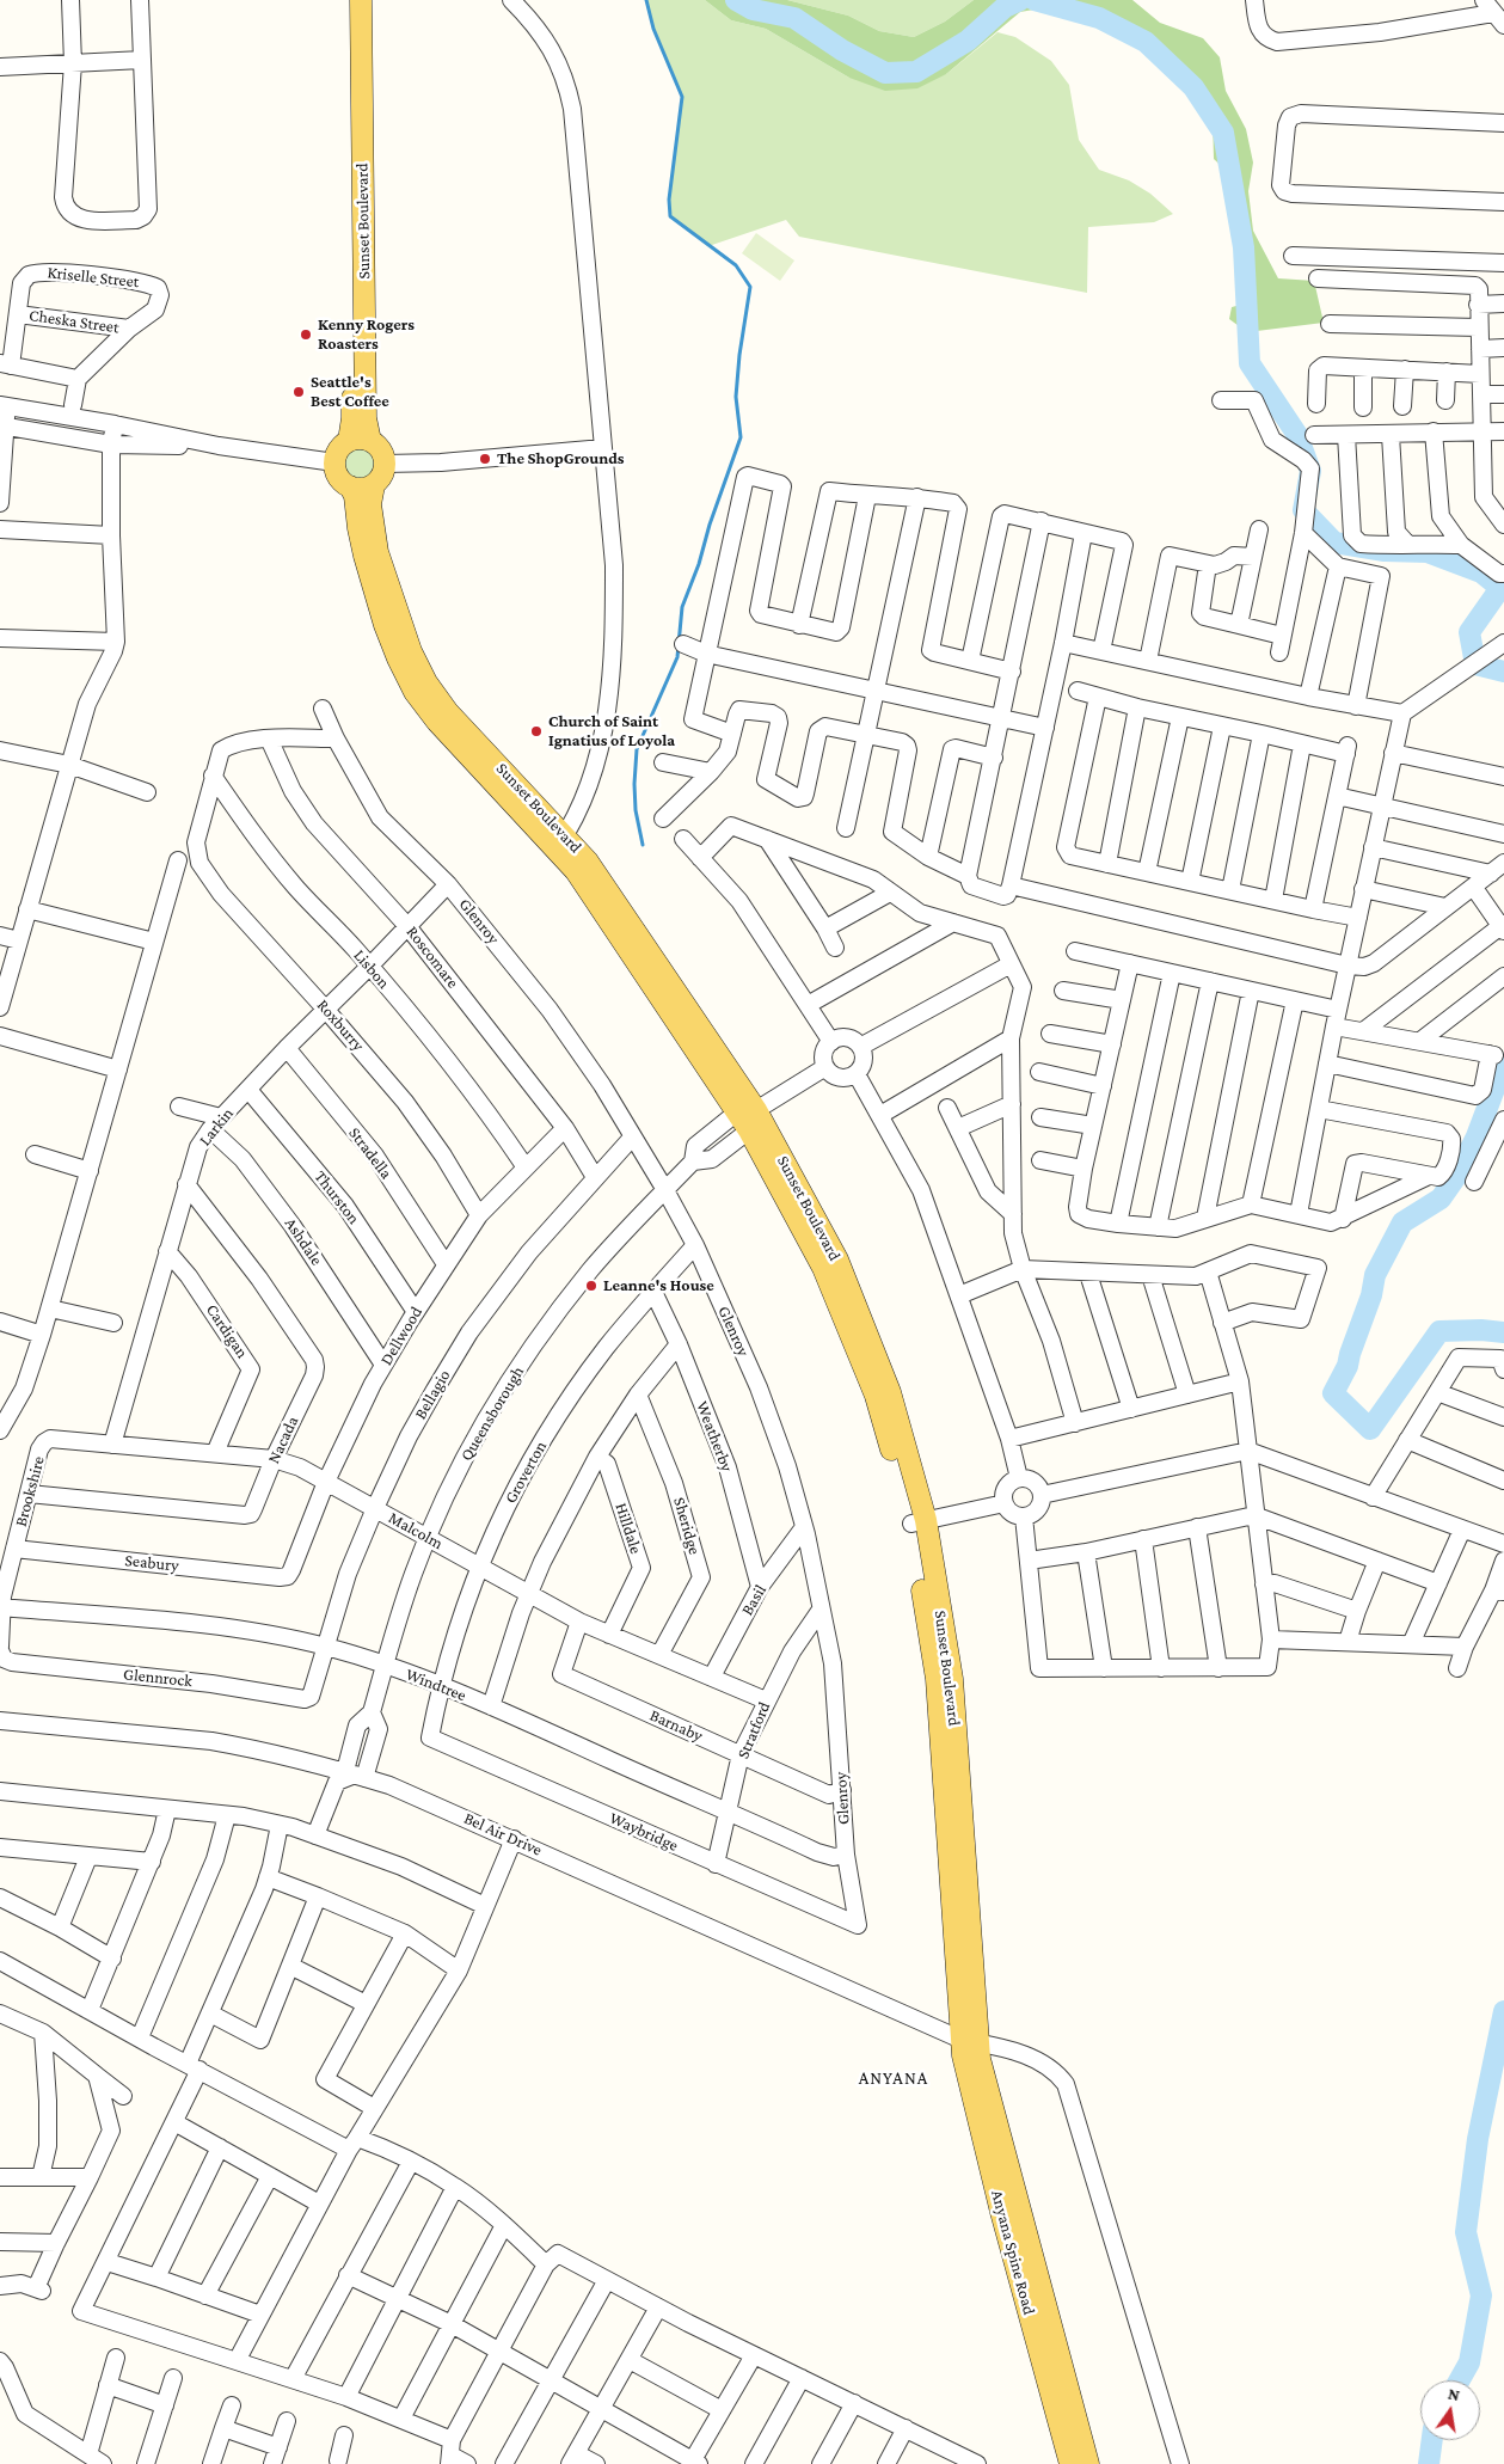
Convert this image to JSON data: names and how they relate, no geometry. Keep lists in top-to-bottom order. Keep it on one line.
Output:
{"streets":{"main road":["Sunset Boulevard","Anyana Spine Road"],"street":["Kriselle Street","Cheska Street","Glenroy","Roscomare","Lisbon","Roxburry","Larkin","Stradella","Thurston","Ashdale","Cardigan","Dellwood","Bellagio","Queensborough","Weatherby","Nacada","Groverton","Brookshire","Sheridge","Hilldale","Malcolm","Seabury","Basil","Glennrock","Windtree","Barnaby","Stratford","Waybridge","Bel Air Drive"]},"crossings":[["Sunset Boulevard","Bel Air Drive"],["Sunset Boulevard","Anyana Spine Road"],["Kriselle Street","Cheska Street"],["Glenroy","Larkin"],["Glenroy","Bellagio"],["Glenroy","Queensborough"],["Glenroy","Groverton"],["Glenroy","Basil"],["Glenroy","Windtree"],["Glenroy","Barnaby"],["Glenroy","Stratford"],["Glenroy","Waybridge"],["Roscomare","Larkin"],["Roscomare","Dellwood"],["Roscomare","Bellagio"],["Lisbon","Roxburry"],["Lisbon","Larkin"],["Lisbon","Dellwood"],["Roxburry","Larkin"],["Roxburry","Dellwood"],["Larkin","Stradella"],["Larkin","Thurston"],["Larkin","Ashdale"],["Larkin","Cardigan"],["Larkin","Nacada"],["Larkin","Malcolm"],["Stradella","Dellwood"],["Thurston","Dellwood"],["Ashdale","Dellwood"],["Cardigan","Malcolm"],["Dellwood","Malcolm"],["Dellwood","Seabury"],["Bellagio","Malcolm"],["Bellagio","Glennrock"],["Bellagio","Windtree"],["Queensborough","Malcolm"],["Queensborough","Windtree"],["Queensborough","Bel Air Drive"],["Weatherby","Groverton"],["Weatherby","Basil"],["Nacada","Brookshire"],["Nacada","Malcolm"],["Groverton","Malcolm"],["Groverton","Windtree"],["Groverton","Waybridge"],["Brookshire","Malcolm"],["Brookshire","Seabury"],["Brookshire","Glennrock"],["Brookshire","Windtree"],["Sheridge","Malcolm"],["Hilldale","Malcolm"],["Malcolm","Basil"],["Malcolm","Barnaby"],["Malcolm","Stratford"],["Windtree","Stratford"],["Barnaby","Stratford"],["Stratford","Waybridge"],["Bel Air Drive","Anyana Spine Road"]],"districts":["ANYANA"],"places":["Kenny Rogers Roasters","Seattle's Best Coffee","The ShopGrounds","Church of Saint Ignatius of Loyola","Leanne's House"],"north":"top"}
